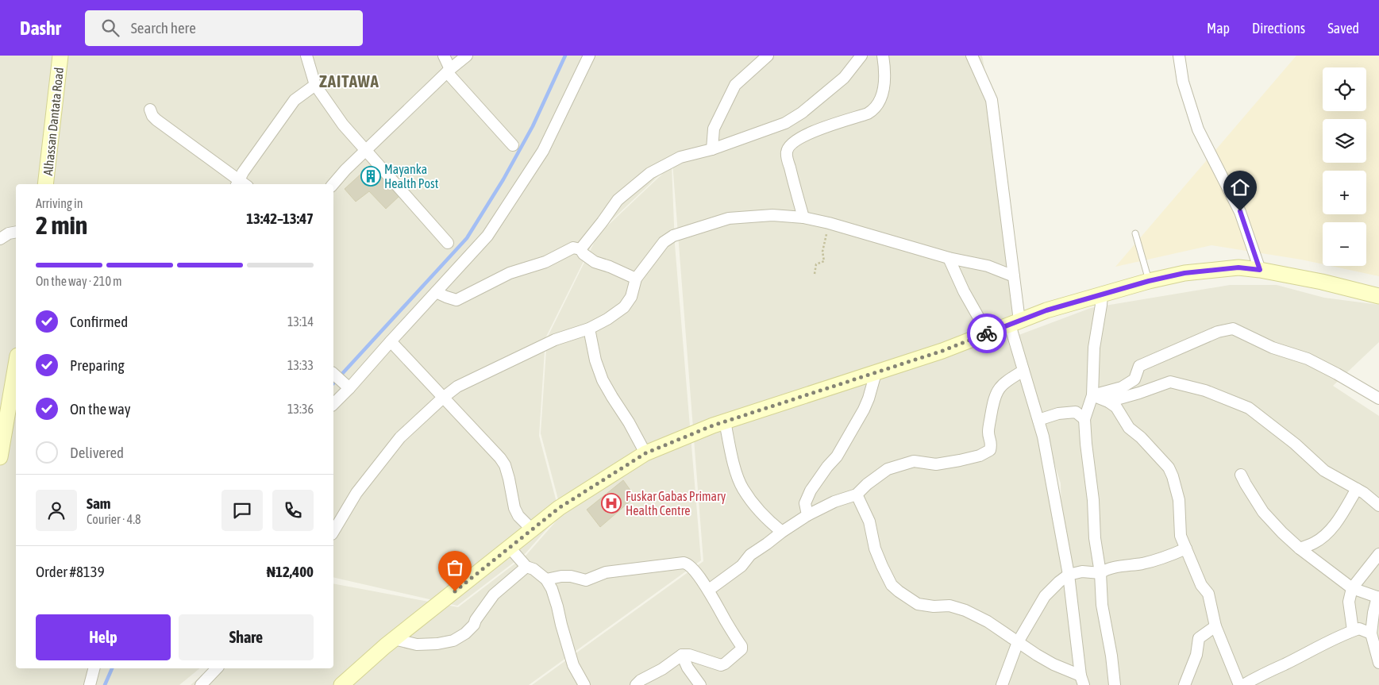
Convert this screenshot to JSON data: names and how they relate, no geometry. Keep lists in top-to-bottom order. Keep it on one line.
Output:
{"streets":{"street":["Alhassan Dantata Road"]},"districts":["ZAITAWA"],"places":{"building":["Mayanka Health Post"],"hospital":["Fuskar Gabas Primary Health Centre"]},"page":{"header":"Dashr","search":"Search here","nav":["Map","Directions","Saved"],"map_buttons":["+","−"],"heading":["2 min","Arriving in","13:42–13:47"],"panel":["Sam","Courier · 4.8","Order #8139","₦12,400"],"bar":"On the way · 210 m","list":[["Confirmed","13:14"],["Preparing","13:33"],["On the way","13:36"],"Delivered"],"buttons":["Help","Share"]}}
